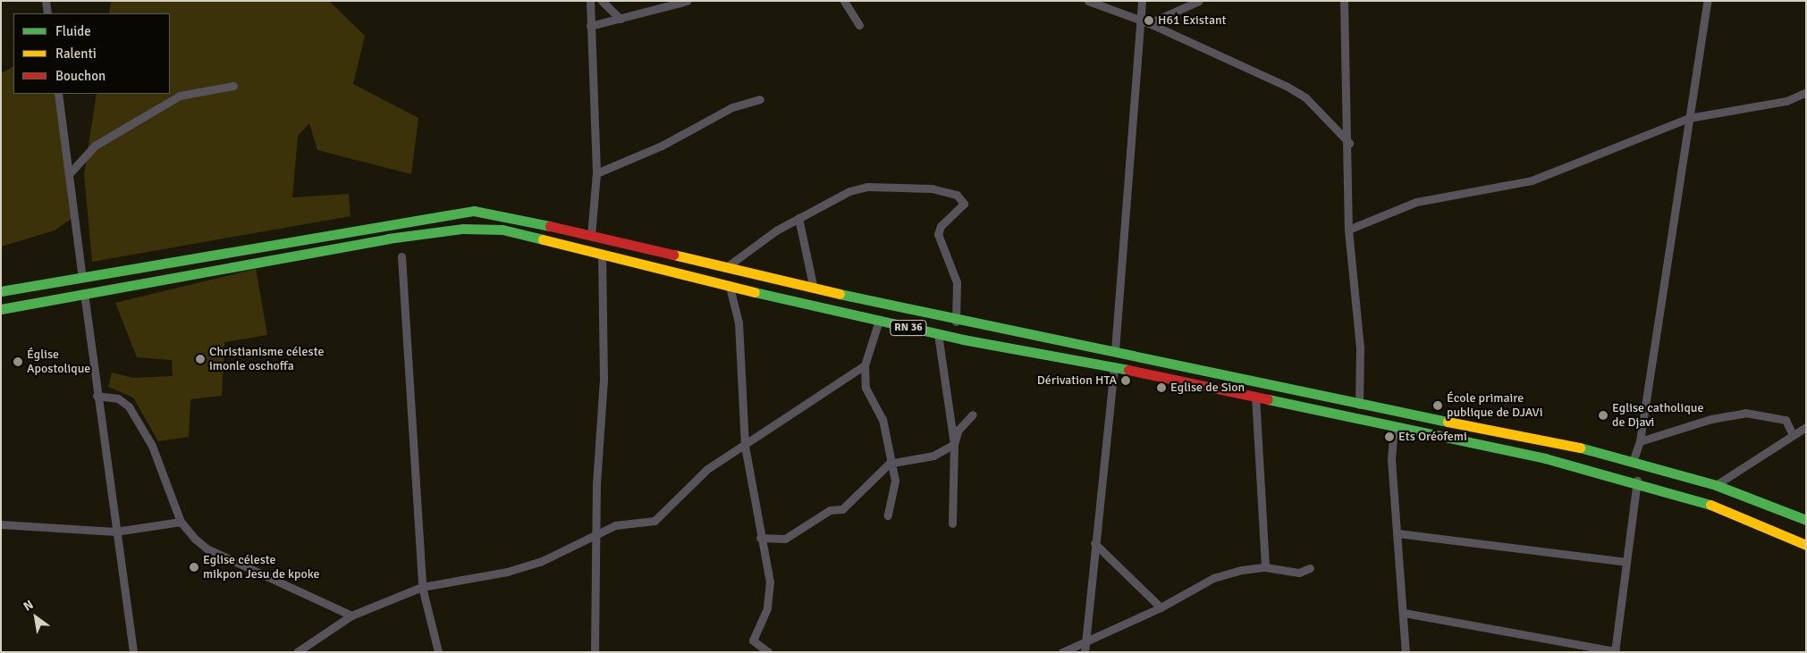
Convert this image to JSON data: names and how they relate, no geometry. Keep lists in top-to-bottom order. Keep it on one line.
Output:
{"streets":{"main road":["RN 36"]},"places":["H61 Existant","Christianisme céleste imonle oschoffa","Église Apostolique","Dérivation HTA","Eglise de Sion","École primaire publique de DJAVi","Eglise catholique de Djavi","Ets Oréofemi","Eglise céleste mikpon Jesu de kpoke"],"legend":["Fluide","Ralenti","Bouchon"],"north":"top left"}
